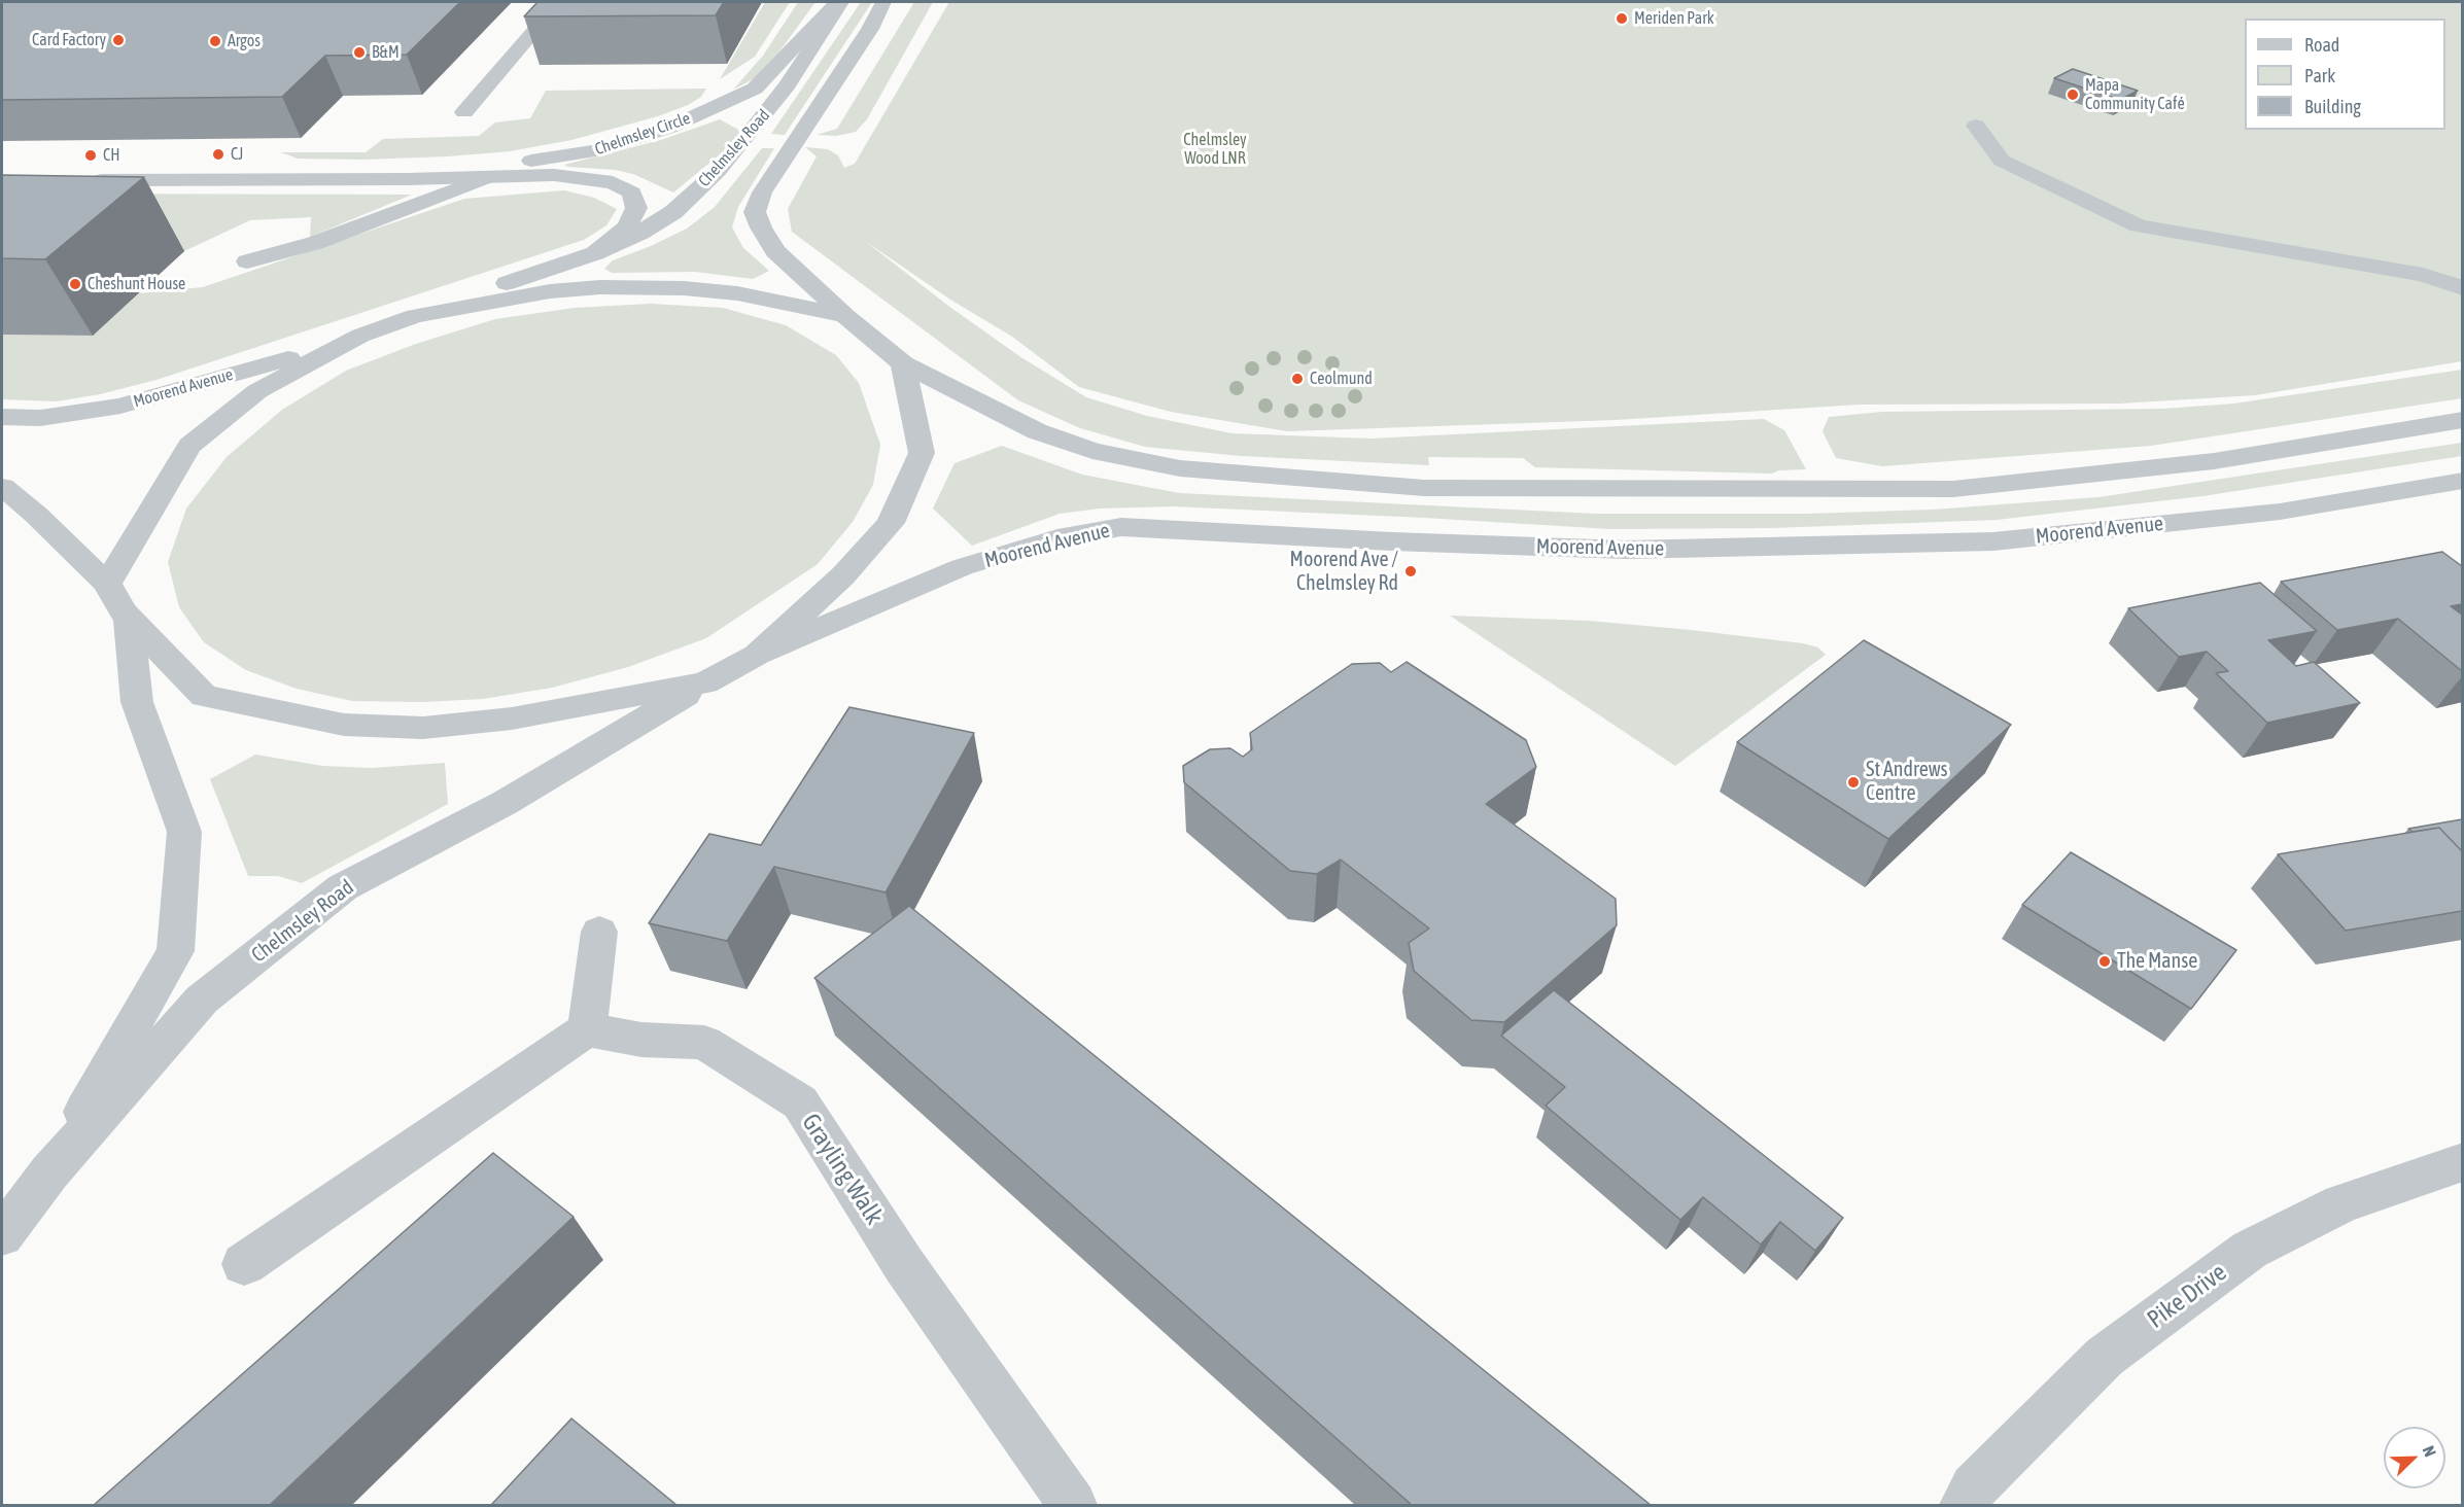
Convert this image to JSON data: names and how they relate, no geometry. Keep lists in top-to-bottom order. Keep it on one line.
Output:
{"streets":{"street":["Chelmsley Circle","Chelmsley Road","Moorend Avenue","Grayling Walk","Pike Drive"]},"crossings":[["Chelmsley Circle","Chelmsley Road"],["Chelmsley Road","Moorend Avenue"]],"parks":["Chelmsley Wood LNR"],"places":["Meriden Park","Card Factory","Argos","B&M","Mapa Community Café","CJ","CH","Cheshunt House","Ceolmund","Moorend Ave / Chelmsley Rd","St Andrews Centre","The Manse"],"legend":["Road","Park","Building"],"north":"top right"}
